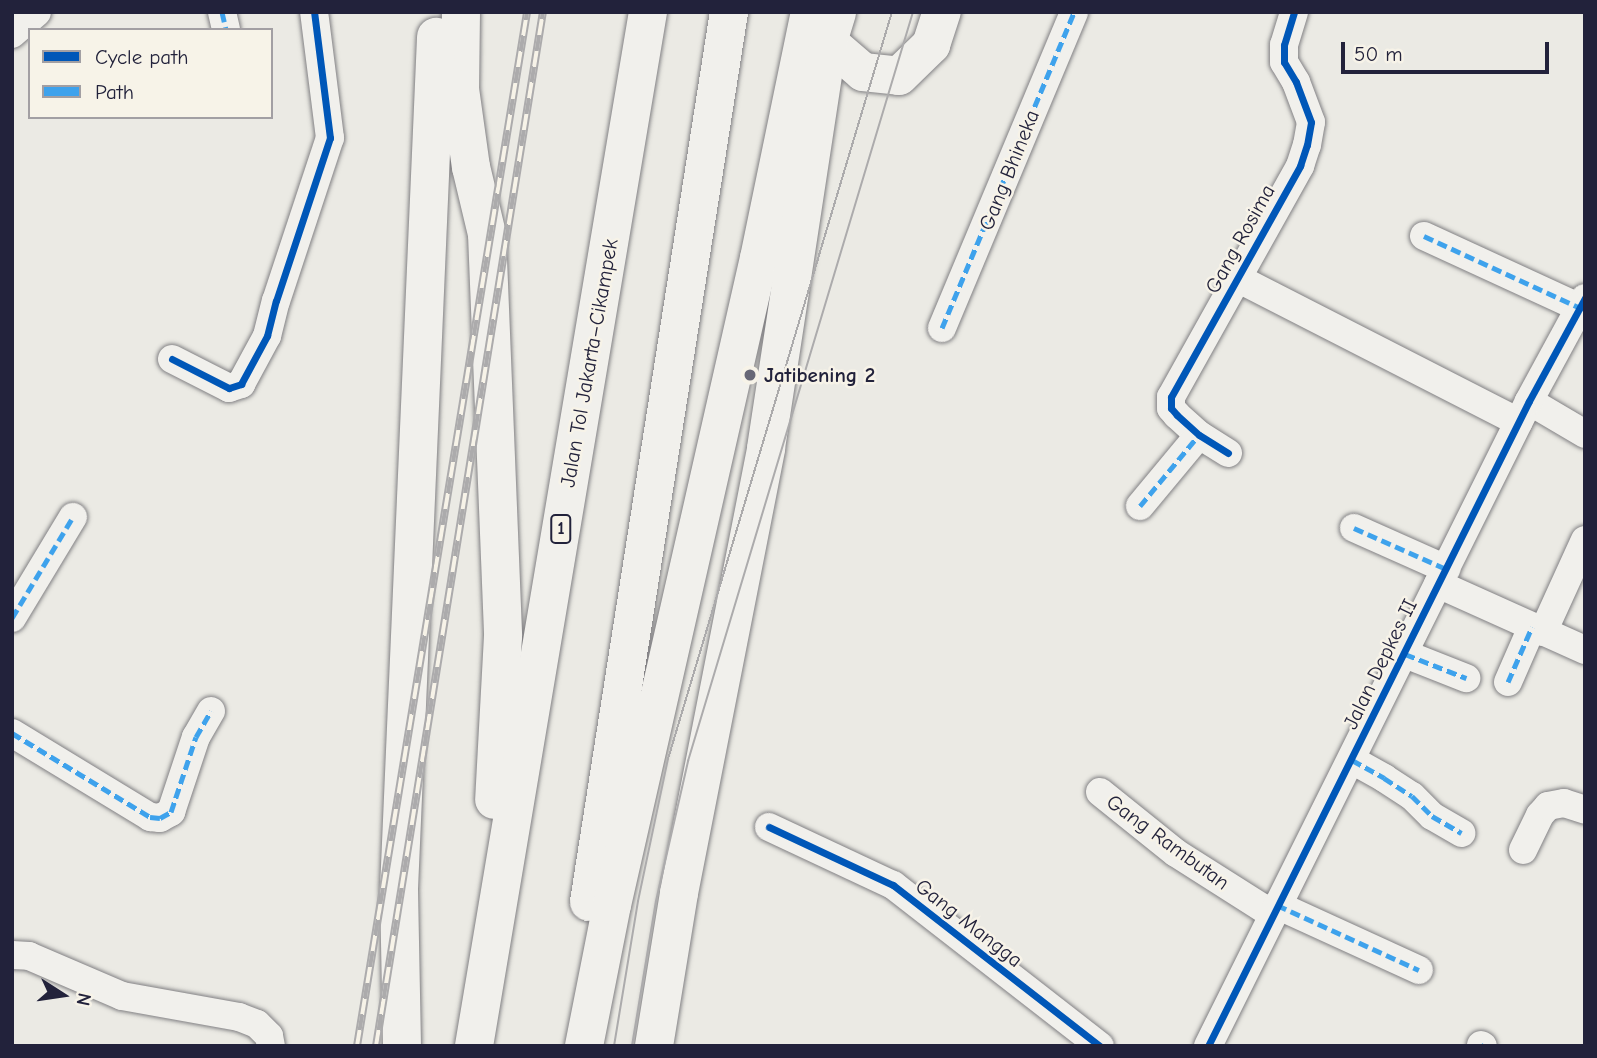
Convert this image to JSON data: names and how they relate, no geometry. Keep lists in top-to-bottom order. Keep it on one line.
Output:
{"streets":{"main road":["Jalan Tol Jakarta–Cikampek","1"],"street":["Gang Bhineka","Gang Rosima","Jalan Depkes II","Gang Rambutan","Gang Mangga"]},"crossings":[["Jalan Depkes II","Gang Rambutan"]],"places":["Jatibening 2"],"legend":["Cycle path","Path"],"scale_bar":"50 m","north":"right"}
